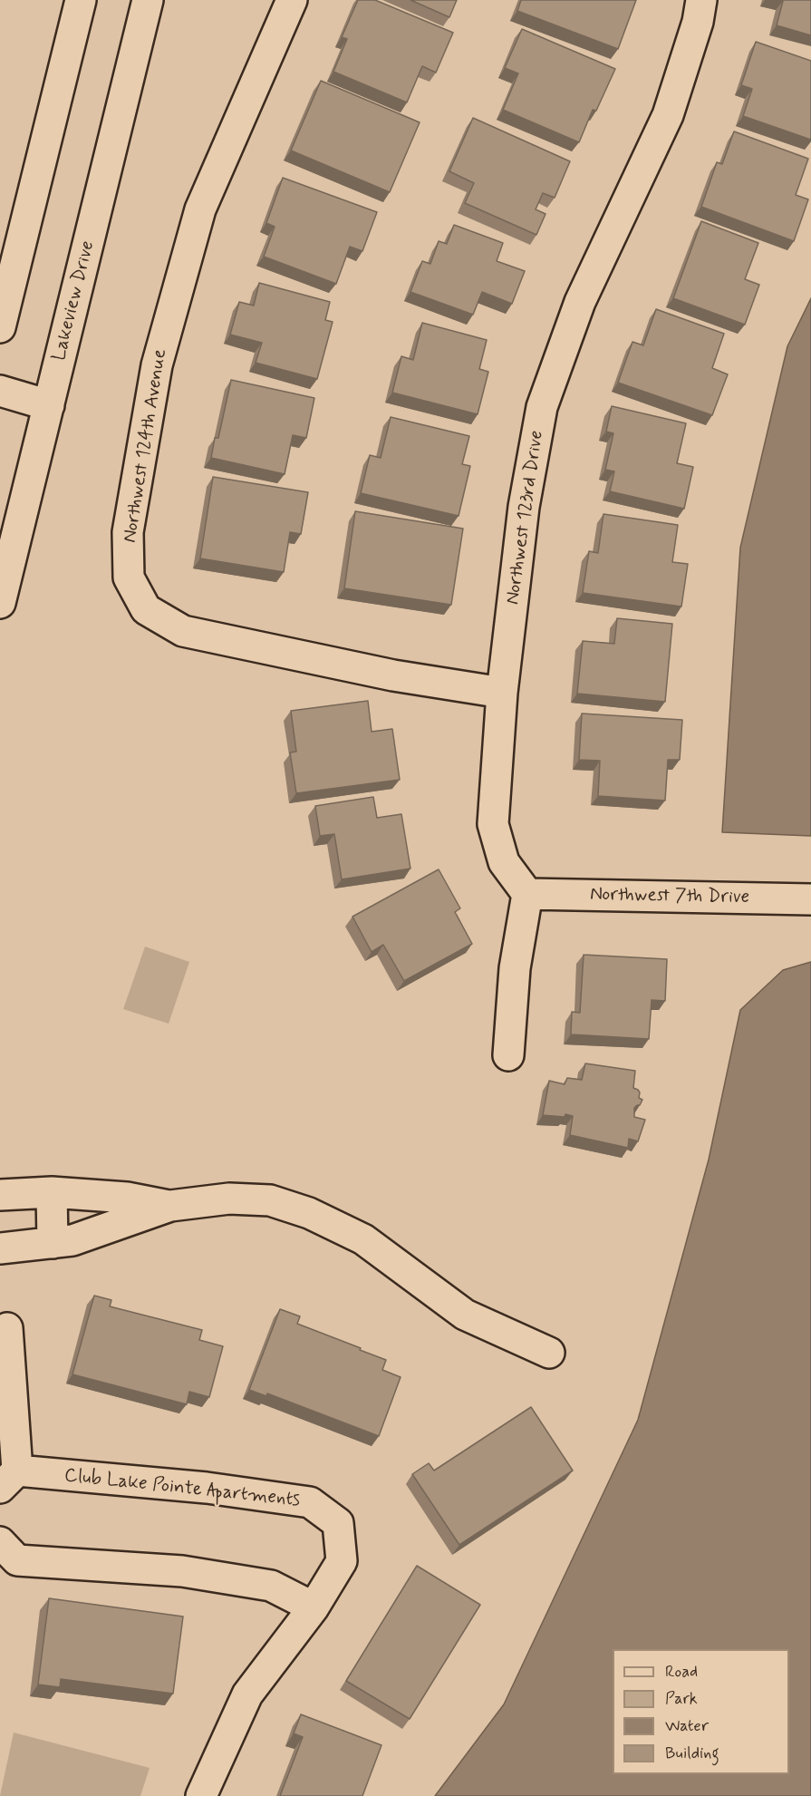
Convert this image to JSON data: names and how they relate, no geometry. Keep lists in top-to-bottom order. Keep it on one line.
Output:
{"streets":{"street":["Lakeview Drive","Northwest 124th Avenue","Northwest 123rd Drive","Northwest 7th Drive","Club Lake Pointe Apartments"]},"crossings":[["Northwest 124th Avenue","Northwest 123rd Drive"],["Northwest 123rd Drive","Northwest 7th Drive"]],"legend":["Road","Park","Water","Building"]}
